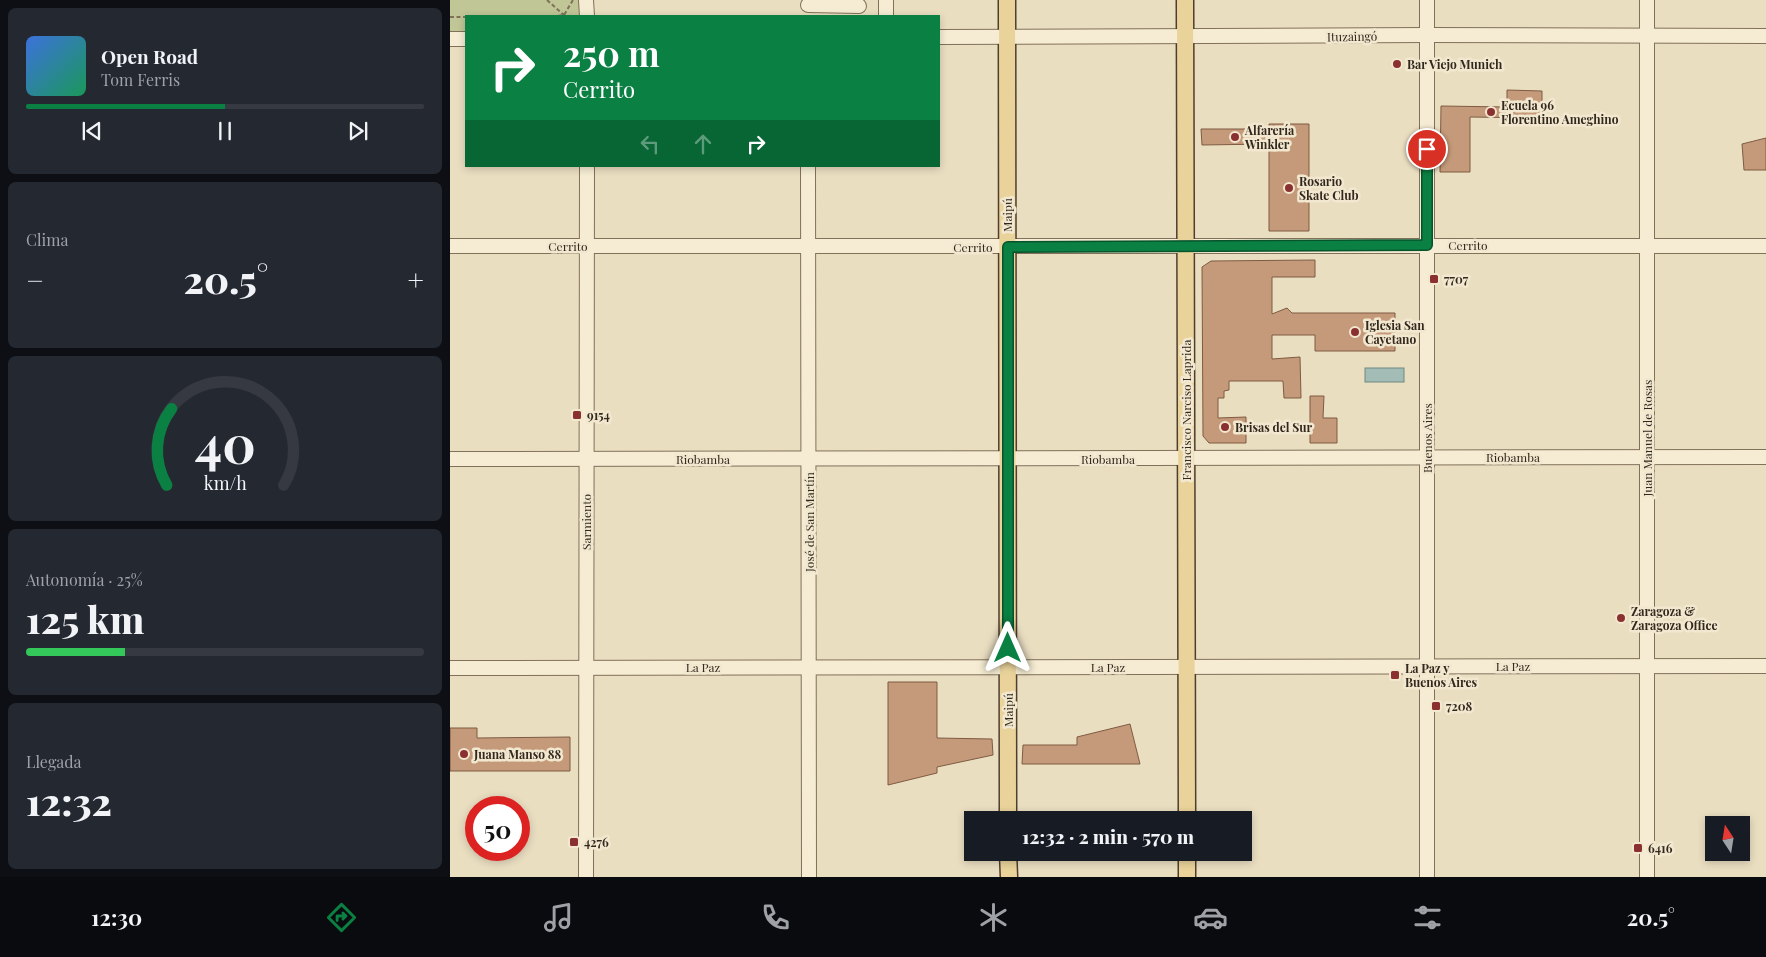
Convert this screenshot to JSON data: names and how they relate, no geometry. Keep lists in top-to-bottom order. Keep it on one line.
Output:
{"streets":{"main road":["Maipú","Francisco Narciso Laprida"],"street":["Ituzaingó","Cerrito","Buenos Aires","Juan Manuel de Rosas","Riobamba","Sarmiento","José de San Martín","La Paz"]},"crossings":[["Ituzaingó","Maipú"],["Ituzaingó","Francisco Narciso Laprida"],["Ituzaingó","Buenos Aires"],["Ituzaingó","Juan Manuel de Rosas"],["Maipú","Cerrito"],["Maipú","Riobamba"],["Maipú","La Paz"],["Cerrito","Francisco Narciso Laprida"],["Cerrito","Buenos Aires"],["Cerrito","Juan Manuel de Rosas"],["Cerrito","Sarmiento"],["Cerrito","José de San Martín"],["Francisco Narciso Laprida","Riobamba"],["Francisco Narciso Laprida","La Paz"],["Buenos Aires","Riobamba"],["Buenos Aires","La Paz"],["Juan Manuel de Rosas","Riobamba"],["Juan Manuel de Rosas","La Paz"],["Riobamba","Sarmiento"],["Riobamba","José de San Martín"],["Sarmiento","La Paz"],["José de San Martín","La Paz"]],"places":{"other":["Bar Viejo Munich","Ecuela 96 Florentino Ameghino","Alfarería Winkler","Rosario Skate Club","Iglesia San Cayetano","Brisas del Sur","Zaragoza & Zaragoza Office","Juana Manso 88"],"transit":["7707","9154","La Paz y Buenos Aires","7208","4276","6416"]},"north":"top","page":{"turn":["250 m","Cerrito"],"song":["Open Road","Tom Ferris"],"tile":["Clima",["Autonomía · 25%","125 km"],["Llegada","12:32"]],"heat":["−","20.5°","+"],"limit":"50","trip":"12:32 · 2 min · 570 m","tabs":["12:30","20.5°"],"gauge":["40","km/h"]}}
